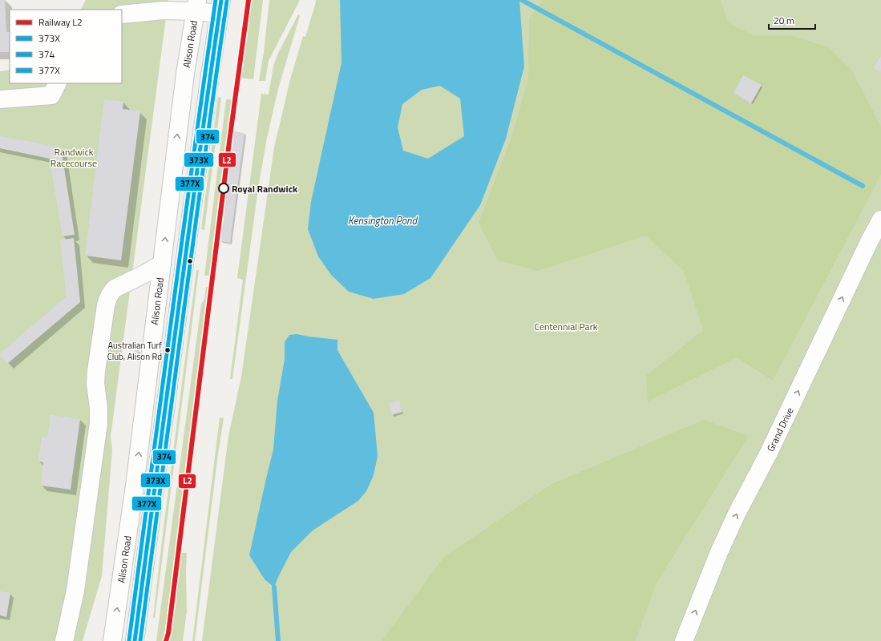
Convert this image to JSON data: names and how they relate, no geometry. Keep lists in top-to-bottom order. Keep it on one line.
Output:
{"streets":{"main road":["Alison Road","Grand Drive"]},"one_way":["Grand Drive"],"water":["Kensington Pond"],"parks":["Randwick Racecourse","Centennial Park"],"places":["Royal Randwick","Australian Turf Club, Alison Rd"],"lines":["rail line L2","transit line 373X","transit line 377X","transit line 374"],"legend":["Railway L2","373X","374","377X"],"scale_bar":"20 m"}
